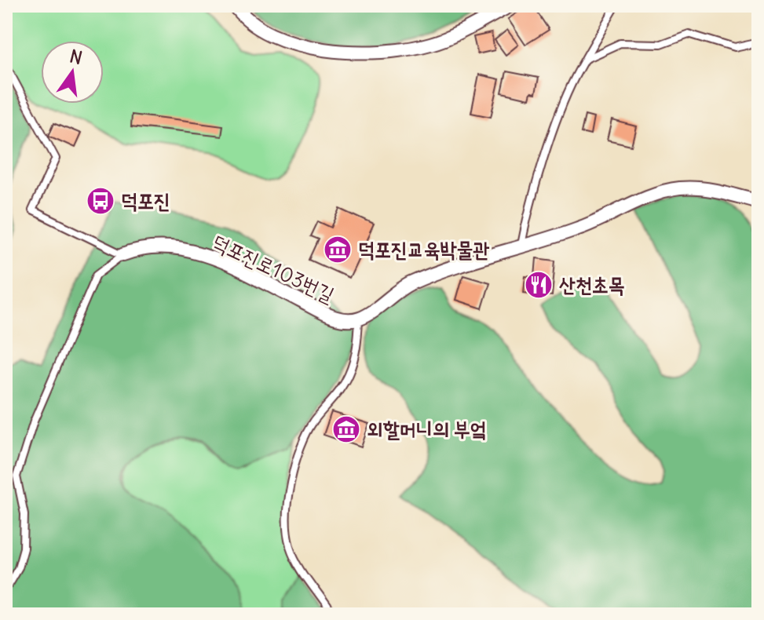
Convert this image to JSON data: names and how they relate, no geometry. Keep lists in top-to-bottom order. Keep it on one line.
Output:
{"streets":{"street":["덕포진로103번길"]},"places":{"bus stop":["덕포진"],"museum":["덕포진교육박물관","외할머니의 부엌"],"restaurant":["산천초목"]},"north":"top"}
